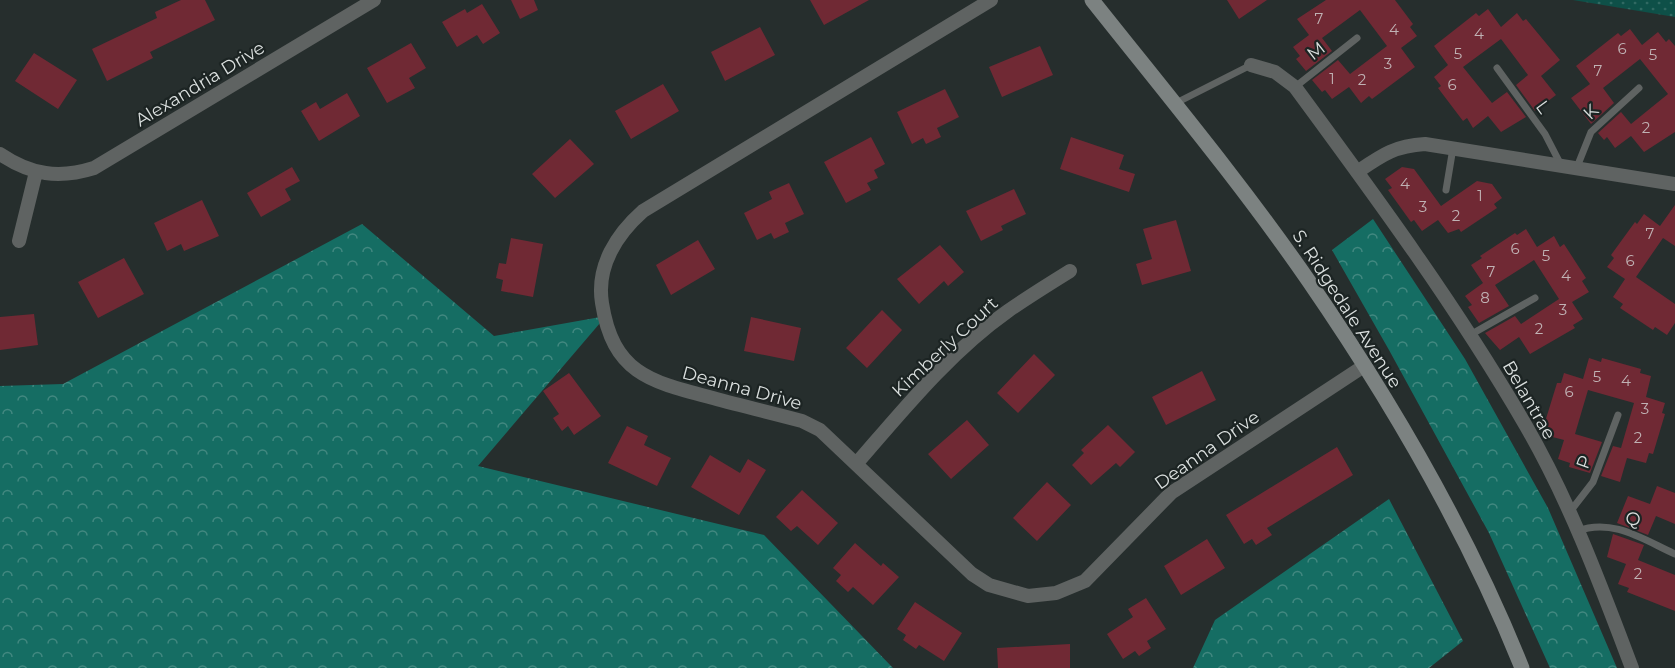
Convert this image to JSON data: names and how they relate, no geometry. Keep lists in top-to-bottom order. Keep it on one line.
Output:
{"streets":{"main road":["S. Ridgedale Avenue"],"street":["Alexandria Drive","Kimberly Court","Deanna Drive","Belantrae"],"lane":["M","L","K","P","Q"]},"crossings":[["M","Belantrae"],["S. Ridgedale Avenue","Deanna Drive"],["Kimberly Court","Deanna Drive"],["Belantrae","P"],["Belantrae","Q"]],"house_numbers":["7","4","4","6","5","5","3","7","1","2","6","2","4","1","3","2","7","6","5","6","7","4","8","3","2","5","4","6","3","2","2"]}
